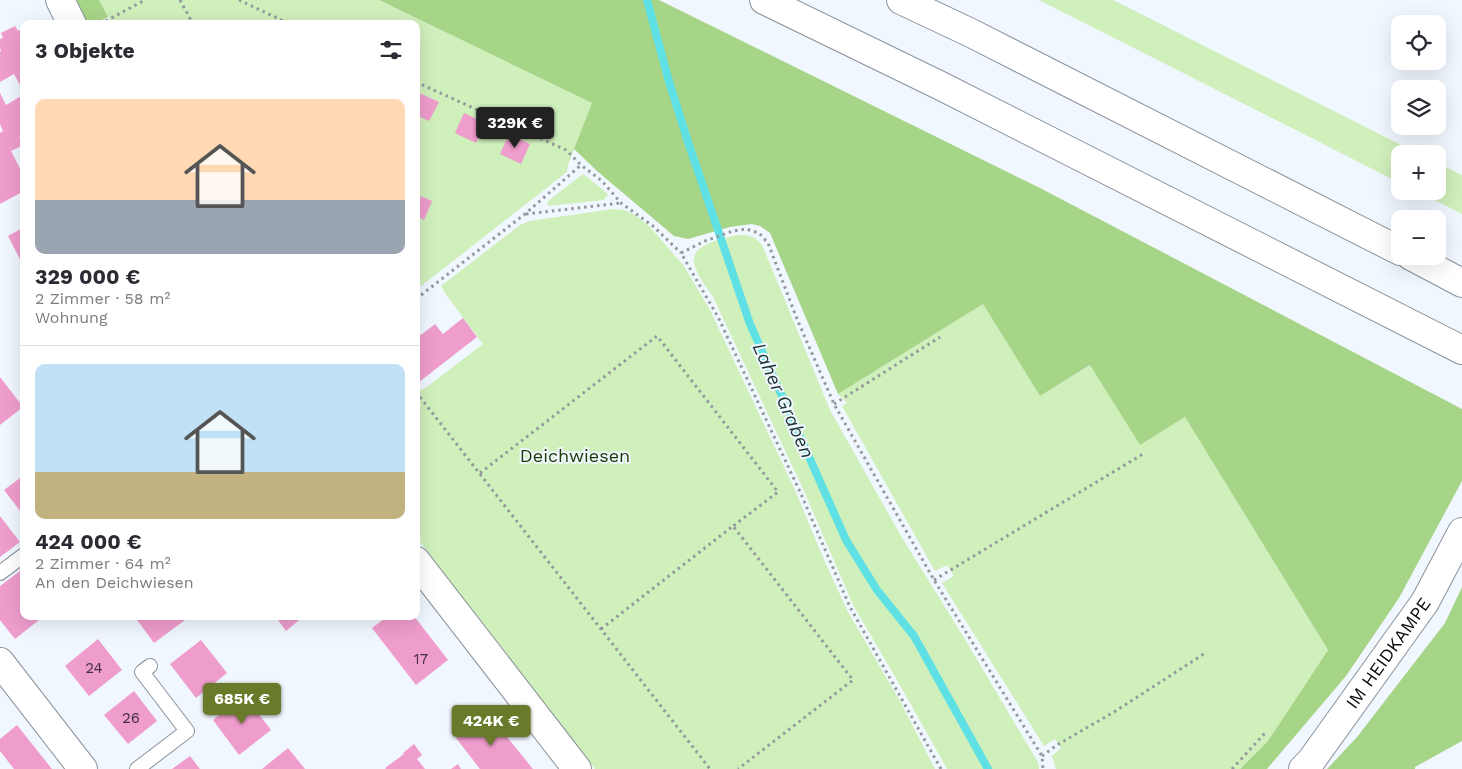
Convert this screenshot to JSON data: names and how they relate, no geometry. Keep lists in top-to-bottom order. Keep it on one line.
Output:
{"streets":{"main road":["IM HEIDKAMPE"]},"water":["Laher Graben"],"parks":["Deichwiesen"],"house_numbers":["17","24","26"],"page":{"map_buttons":["+","−"],"heading":"3 Objekte","list":[{"name":"329 000 €","note":"2 Zimmer · 58 m² · Wohnung"},{"name":"424 000 €","note":"2 Zimmer · 64 m² · An den Deichwiesen"}],"price":["329K €","685K €","424K €"]}}
